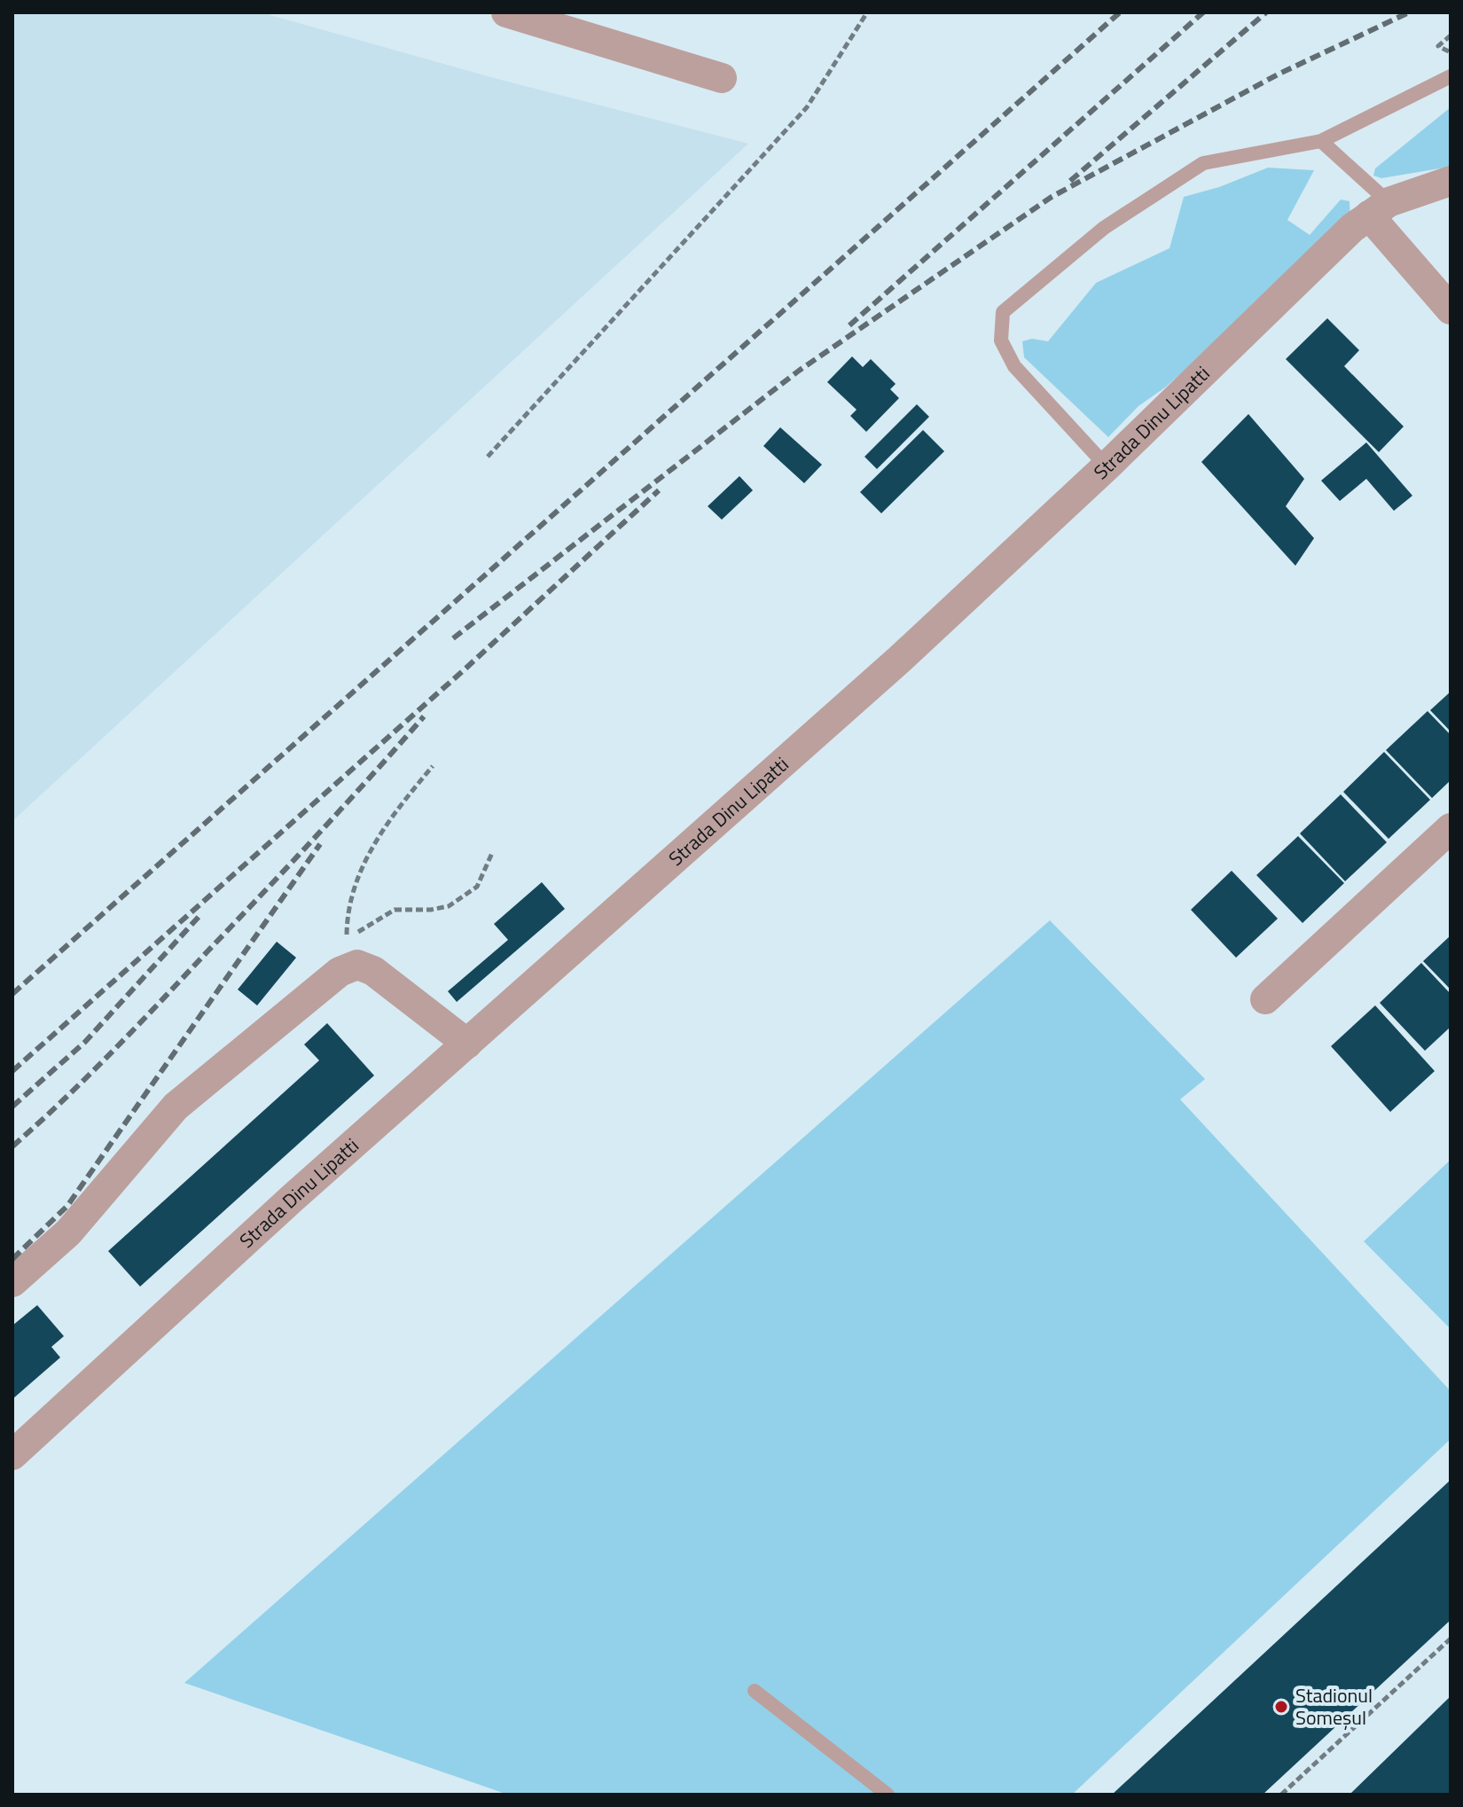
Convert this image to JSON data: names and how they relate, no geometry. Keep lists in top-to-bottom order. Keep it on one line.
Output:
{"streets":{"street":["Strada Dinu Lipatti"]},"places":["Stadionul Someșul"]}
